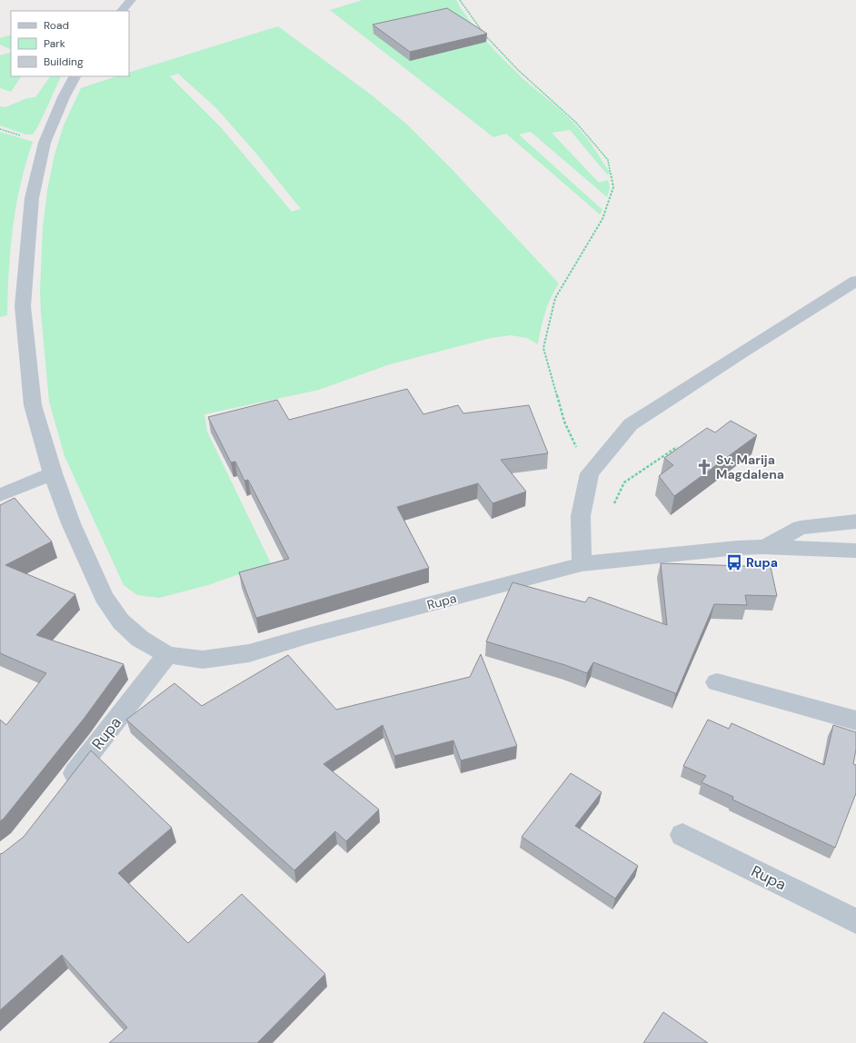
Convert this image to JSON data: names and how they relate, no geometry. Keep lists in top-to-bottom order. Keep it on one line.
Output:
{"streets":{"street":["Rupa"]},"places":{"church":["Sv. Marija Magdalena"],"bus stop":["Rupa"]},"legend":["Road","Park","Building"]}
